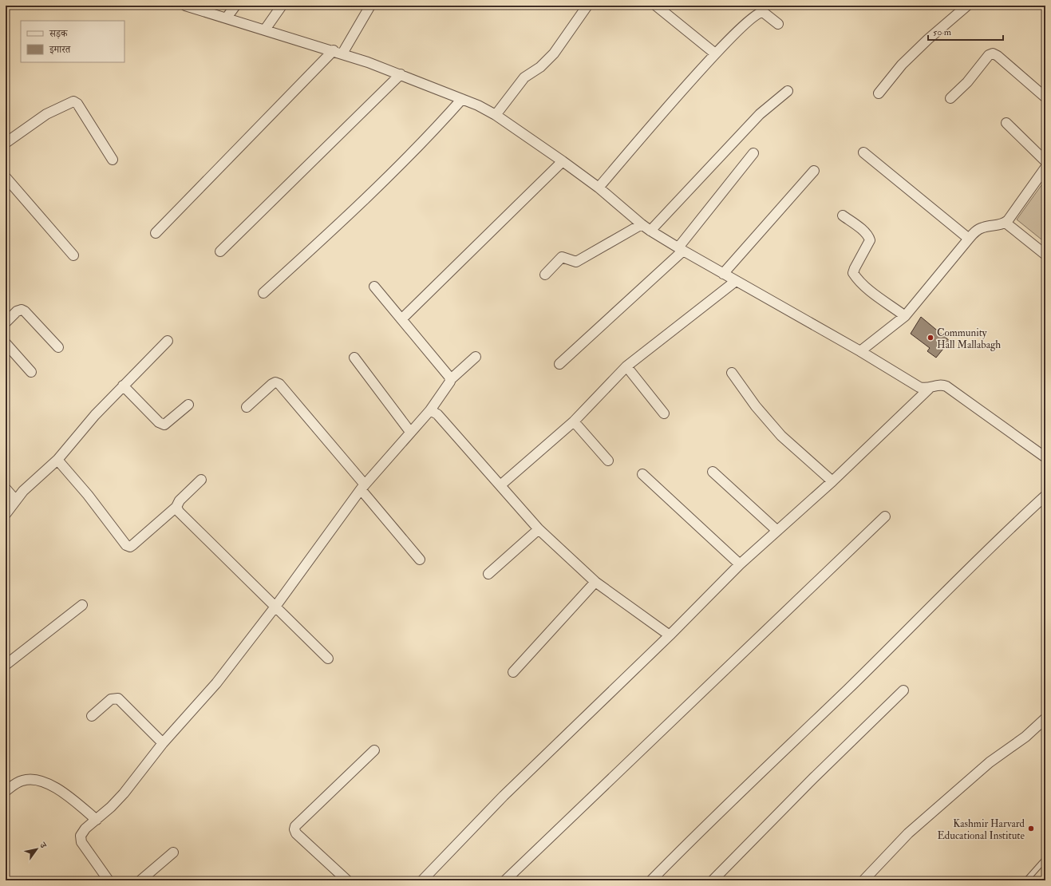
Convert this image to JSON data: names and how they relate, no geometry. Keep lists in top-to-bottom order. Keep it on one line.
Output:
{"places":["Community Hall Mallabagh","Kashmir Harvard Educational Institute"],"legend":["सड़क","इमारत"],"scale_bar":"50 m","north":"top right"}
